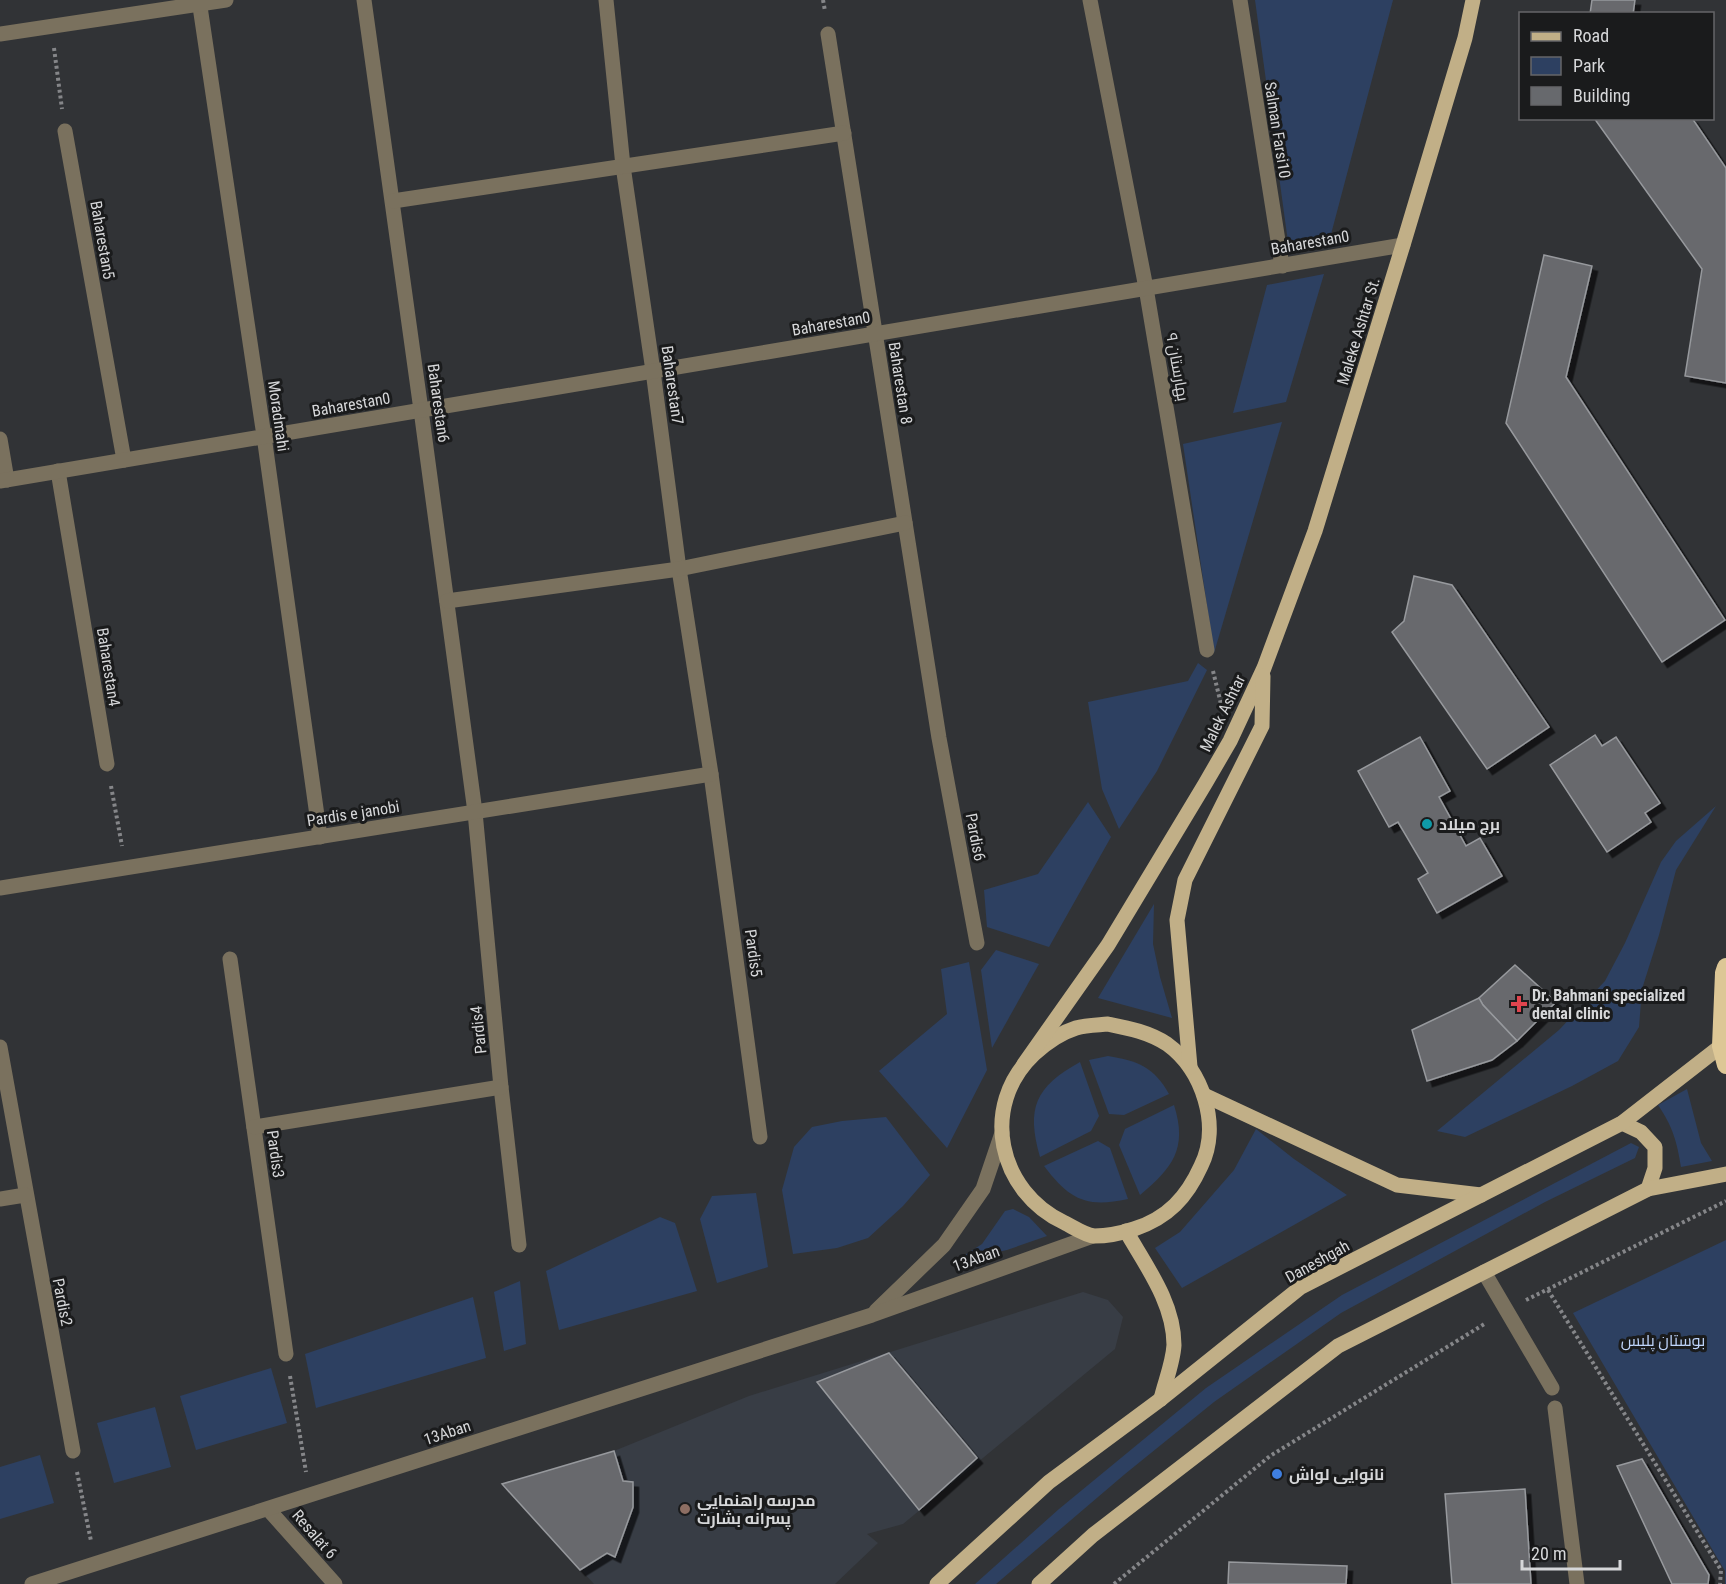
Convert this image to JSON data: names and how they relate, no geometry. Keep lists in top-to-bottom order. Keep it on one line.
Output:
{"streets":{"main road":["Maleke Ashtar St.","Malek Ashtar","Daneshgah"],"street":["Salman Farsi10","Baharestan5","Baharestan0","بهارستان ۹","Baharestan 8","Baharestan7","Baharestan6","Moradmahi","Baharestan4","Pardis e janobi","Pardis6","Pardis5","Pardis4","Pardis3","13Aban","Pardis2","Resalat 6"]},"crossings":[["Salman Farsi10","Baharestan0"],["Baharestan5","Baharestan0"],["Baharestan0","Maleke Ashtar St."],["Baharestan0","بهارستان ۹"],["Baharestan0","Baharestan 8"],["Baharestan0","Baharestan7"],["Baharestan0","Baharestan6"],["Baharestan0","Moradmahi"],["Baharestan0","Baharestan4"],["Maleke Ashtar St.","Malek Ashtar"],["Baharestan 8","Pardis6"],["Baharestan7","Pardis e janobi"],["Baharestan7","Pardis5"],["Baharestan6","Pardis e janobi"],["Baharestan6","Pardis4"],["Moradmahi","Pardis e janobi"],["Malek Ashtar","13Aban"],["Pardis e janobi","Pardis5"],["Pardis e janobi","Pardis4"],["13Aban","Resalat 6"]],"parks":["بوستان پلیس"],"places":{"other":["برج میلاد","نانوایی لواش","مدرسه راهنمایی پسرانه بشارت"],"health":["Dr. Bahmani specialized dental clinic"]},"legend":["Road","Park","Building"],"scale_bar":"20 m"}
